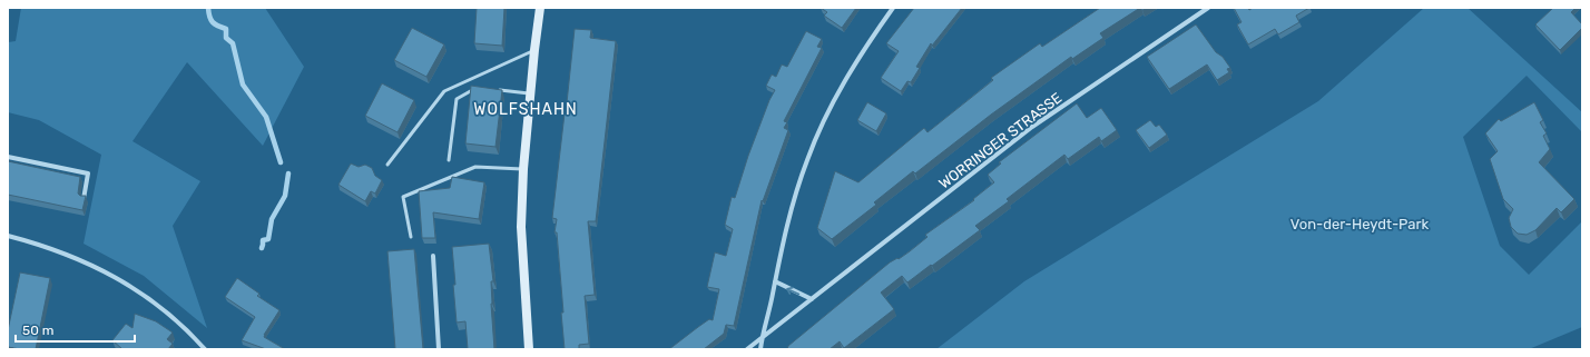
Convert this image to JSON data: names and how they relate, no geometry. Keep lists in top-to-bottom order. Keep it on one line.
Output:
{"streets":{"street":["WORRINGER STRASSE"]},"districts":["WOLFSHAHN"],"parks":["Von-der-Heydt-Park"],"scale_bar":"50 m"}
